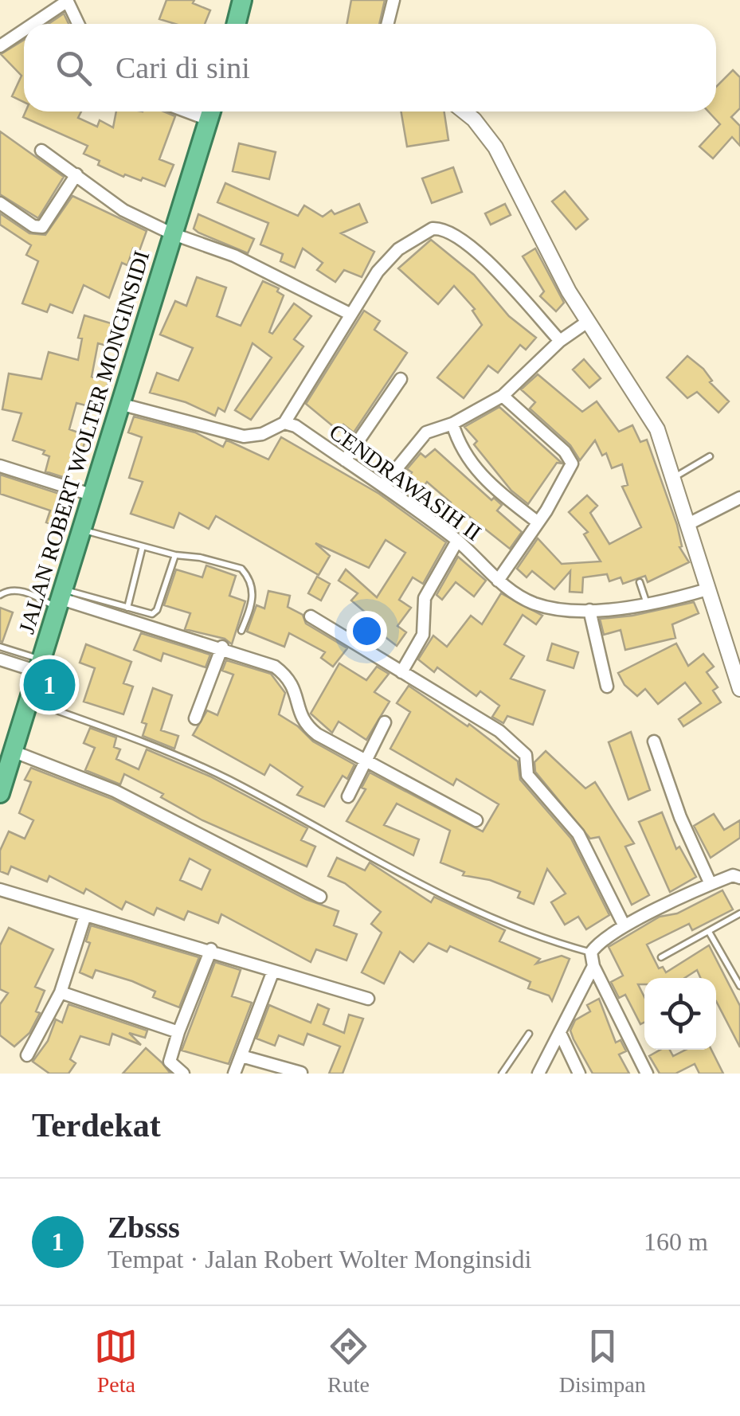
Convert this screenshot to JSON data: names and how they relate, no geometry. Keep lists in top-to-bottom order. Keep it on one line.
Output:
{"streets":{"highway":["JALAN ROBERT WOLTER MONGINSIDI"],"street":["CENDRAWASIH II"]},"page":{"search":"Cari di sini","pins":"1","heading":"Terdekat","list":[{"mark":"1","name":"Zbsss","note":"Tempat · Jalan Robert Wolter Monginsidi","value":"160 m"}],"nav":["Peta","Rute","Disimpan"]}}
